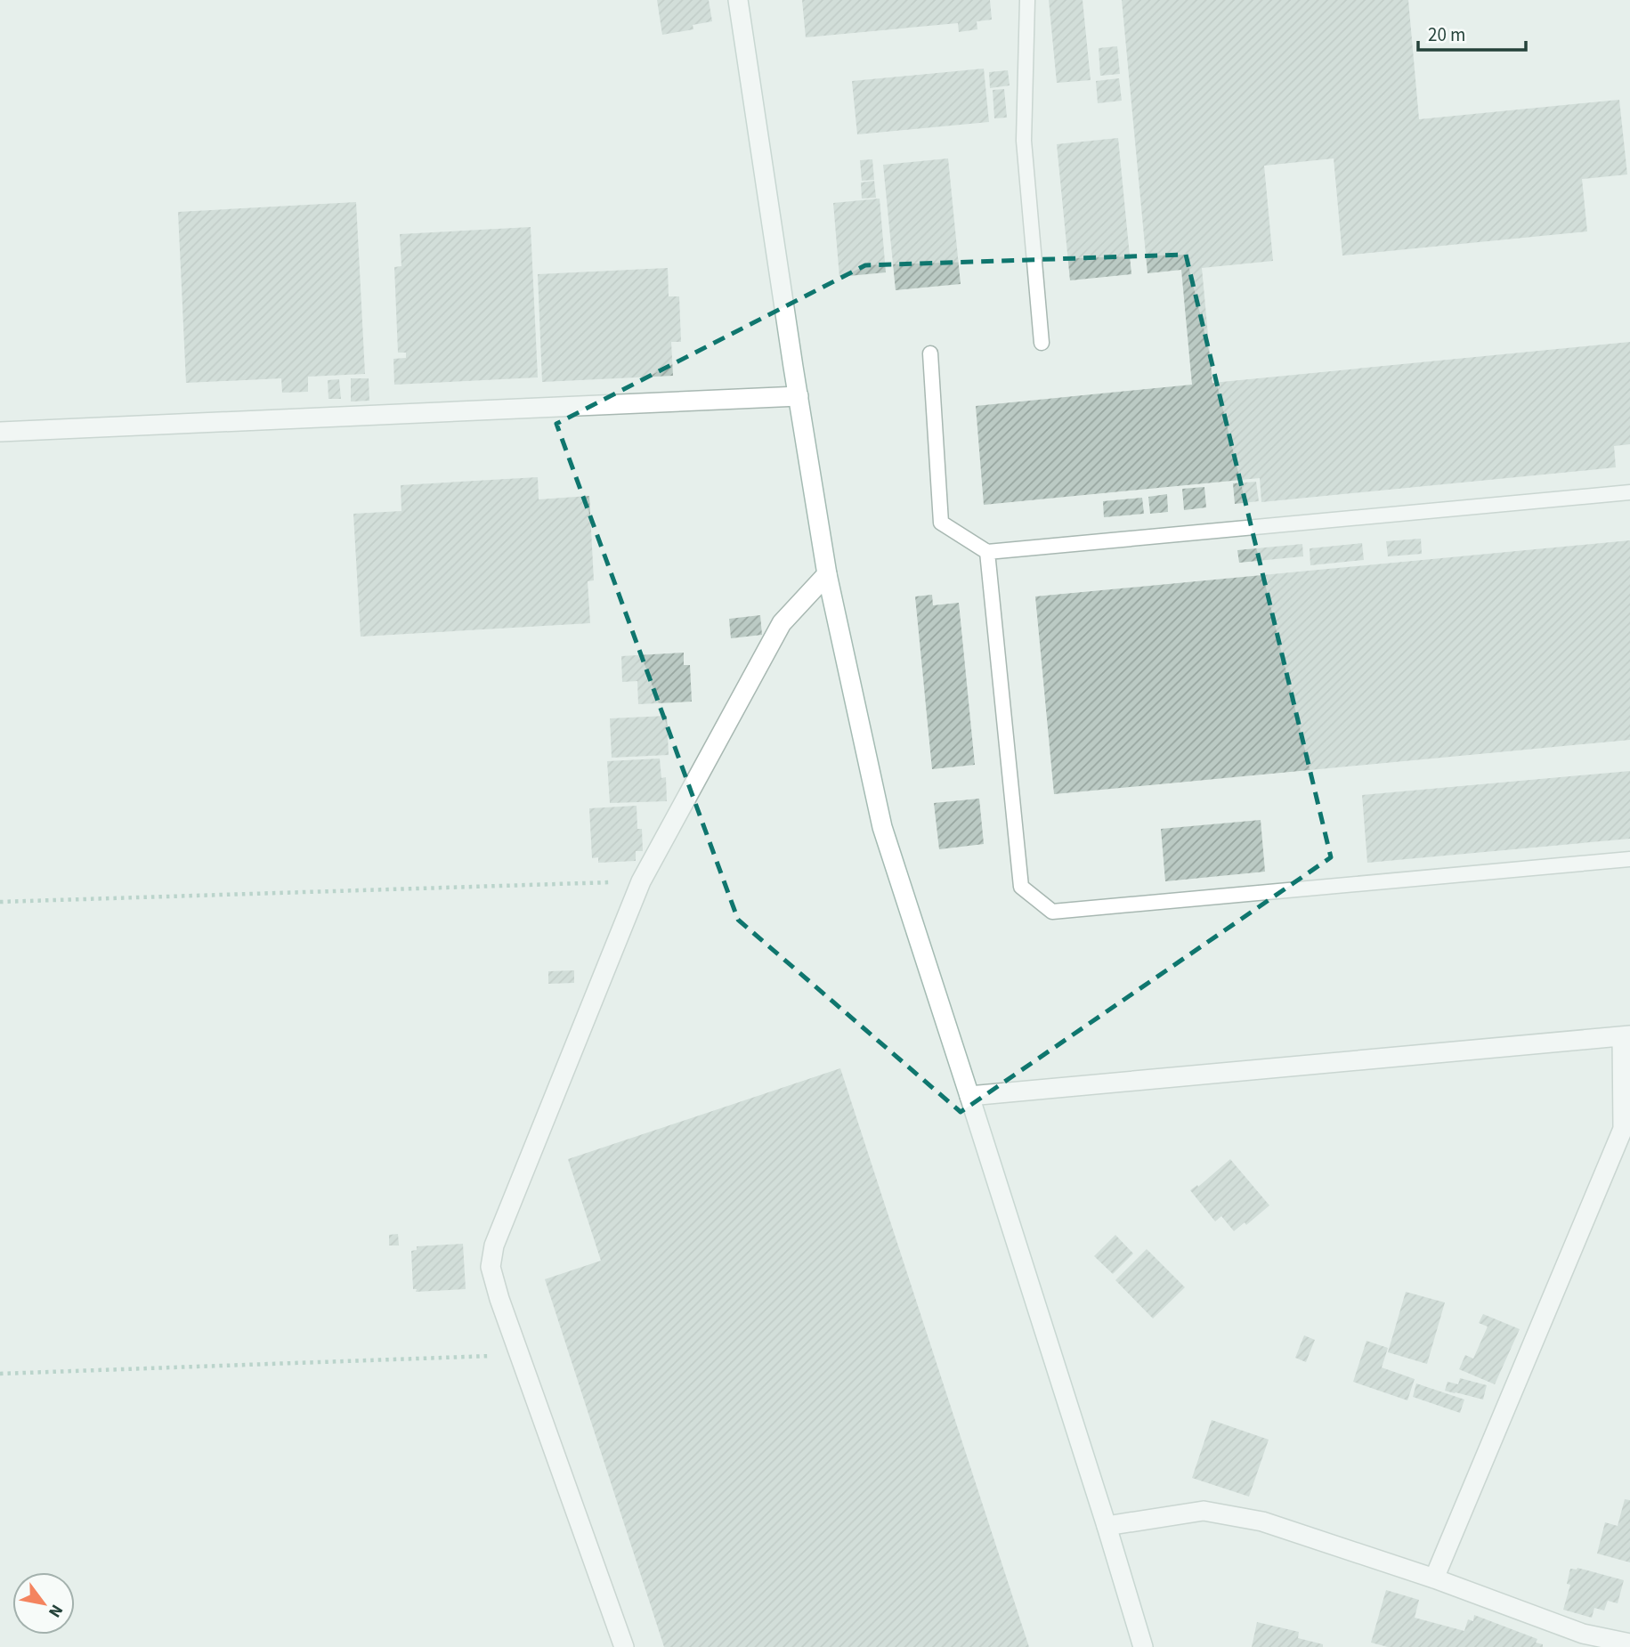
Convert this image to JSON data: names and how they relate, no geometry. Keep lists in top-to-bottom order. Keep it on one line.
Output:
{"scale_bar":"20 m","north":"bottom right"}
